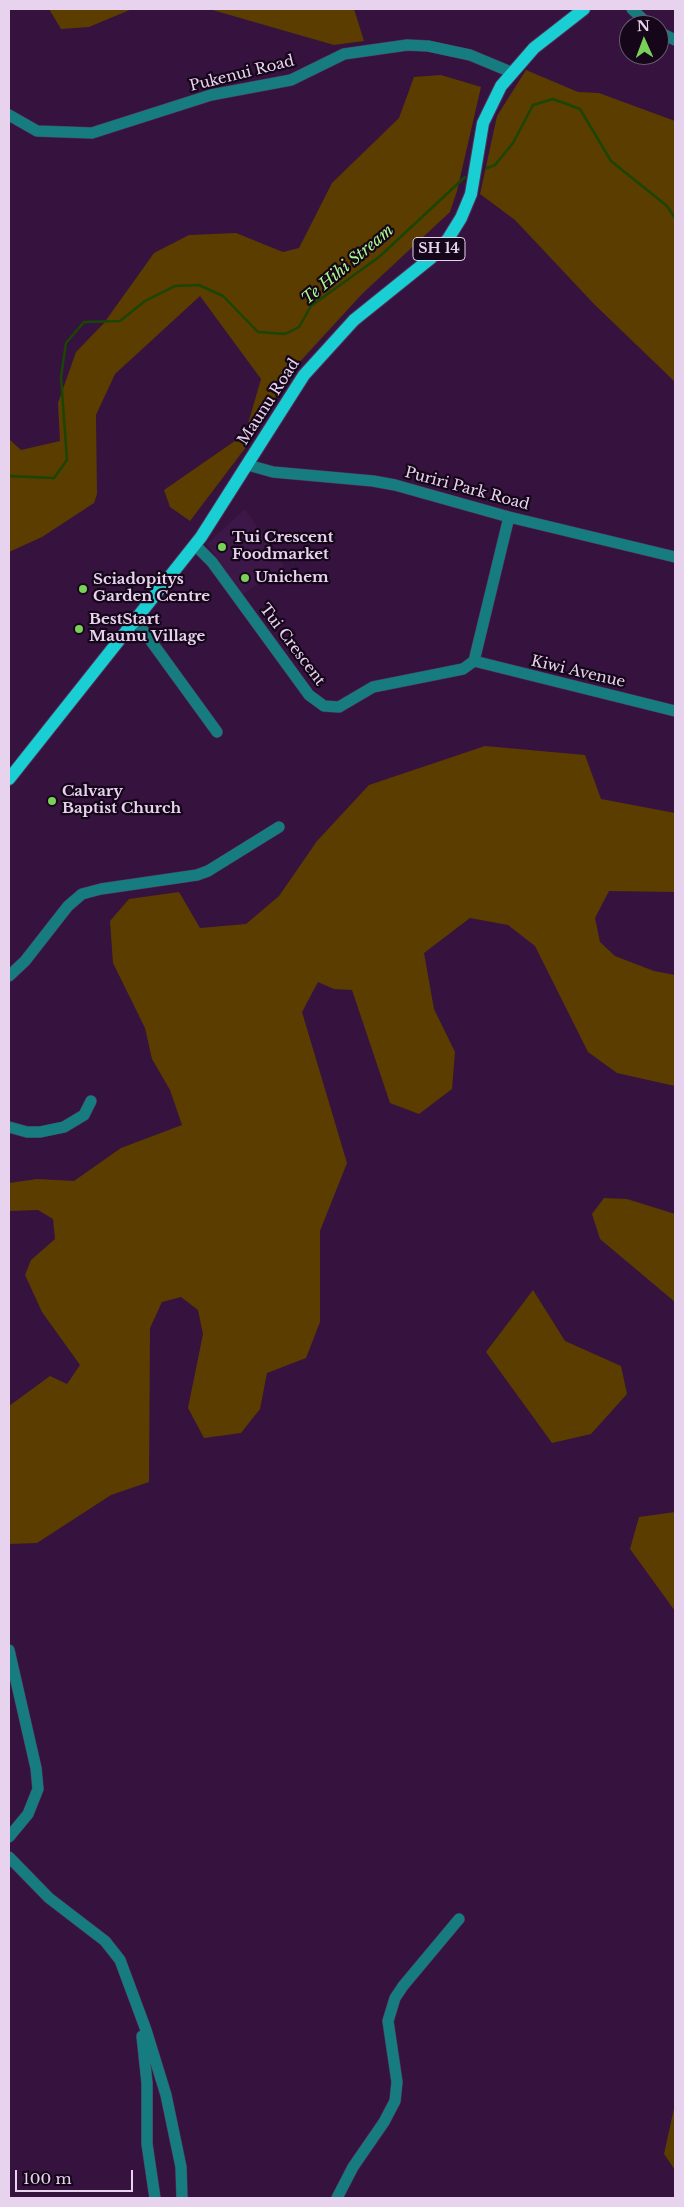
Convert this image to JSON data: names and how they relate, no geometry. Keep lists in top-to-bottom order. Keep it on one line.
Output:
{"streets":{"main road":["SH 14","Maunu Road"],"street":["Pukenui Road","Puriri Park Road","Tui Crescent","Kiwi Avenue"]},"crossings":[["Pukenui Road","Maunu Road"],["Maunu Road","Puriri Park Road"],["Maunu Road","Tui Crescent"],["Tui Crescent","Kiwi Avenue"]],"water":["Te Hihi Stream"],"places":["Tui Crescent Foodmarket","Unichem","Sciadopitys Garden Centre","BestStart Maunu Village","Calvary Baptist Church"],"scale_bar":"100 m","north":"top"}
